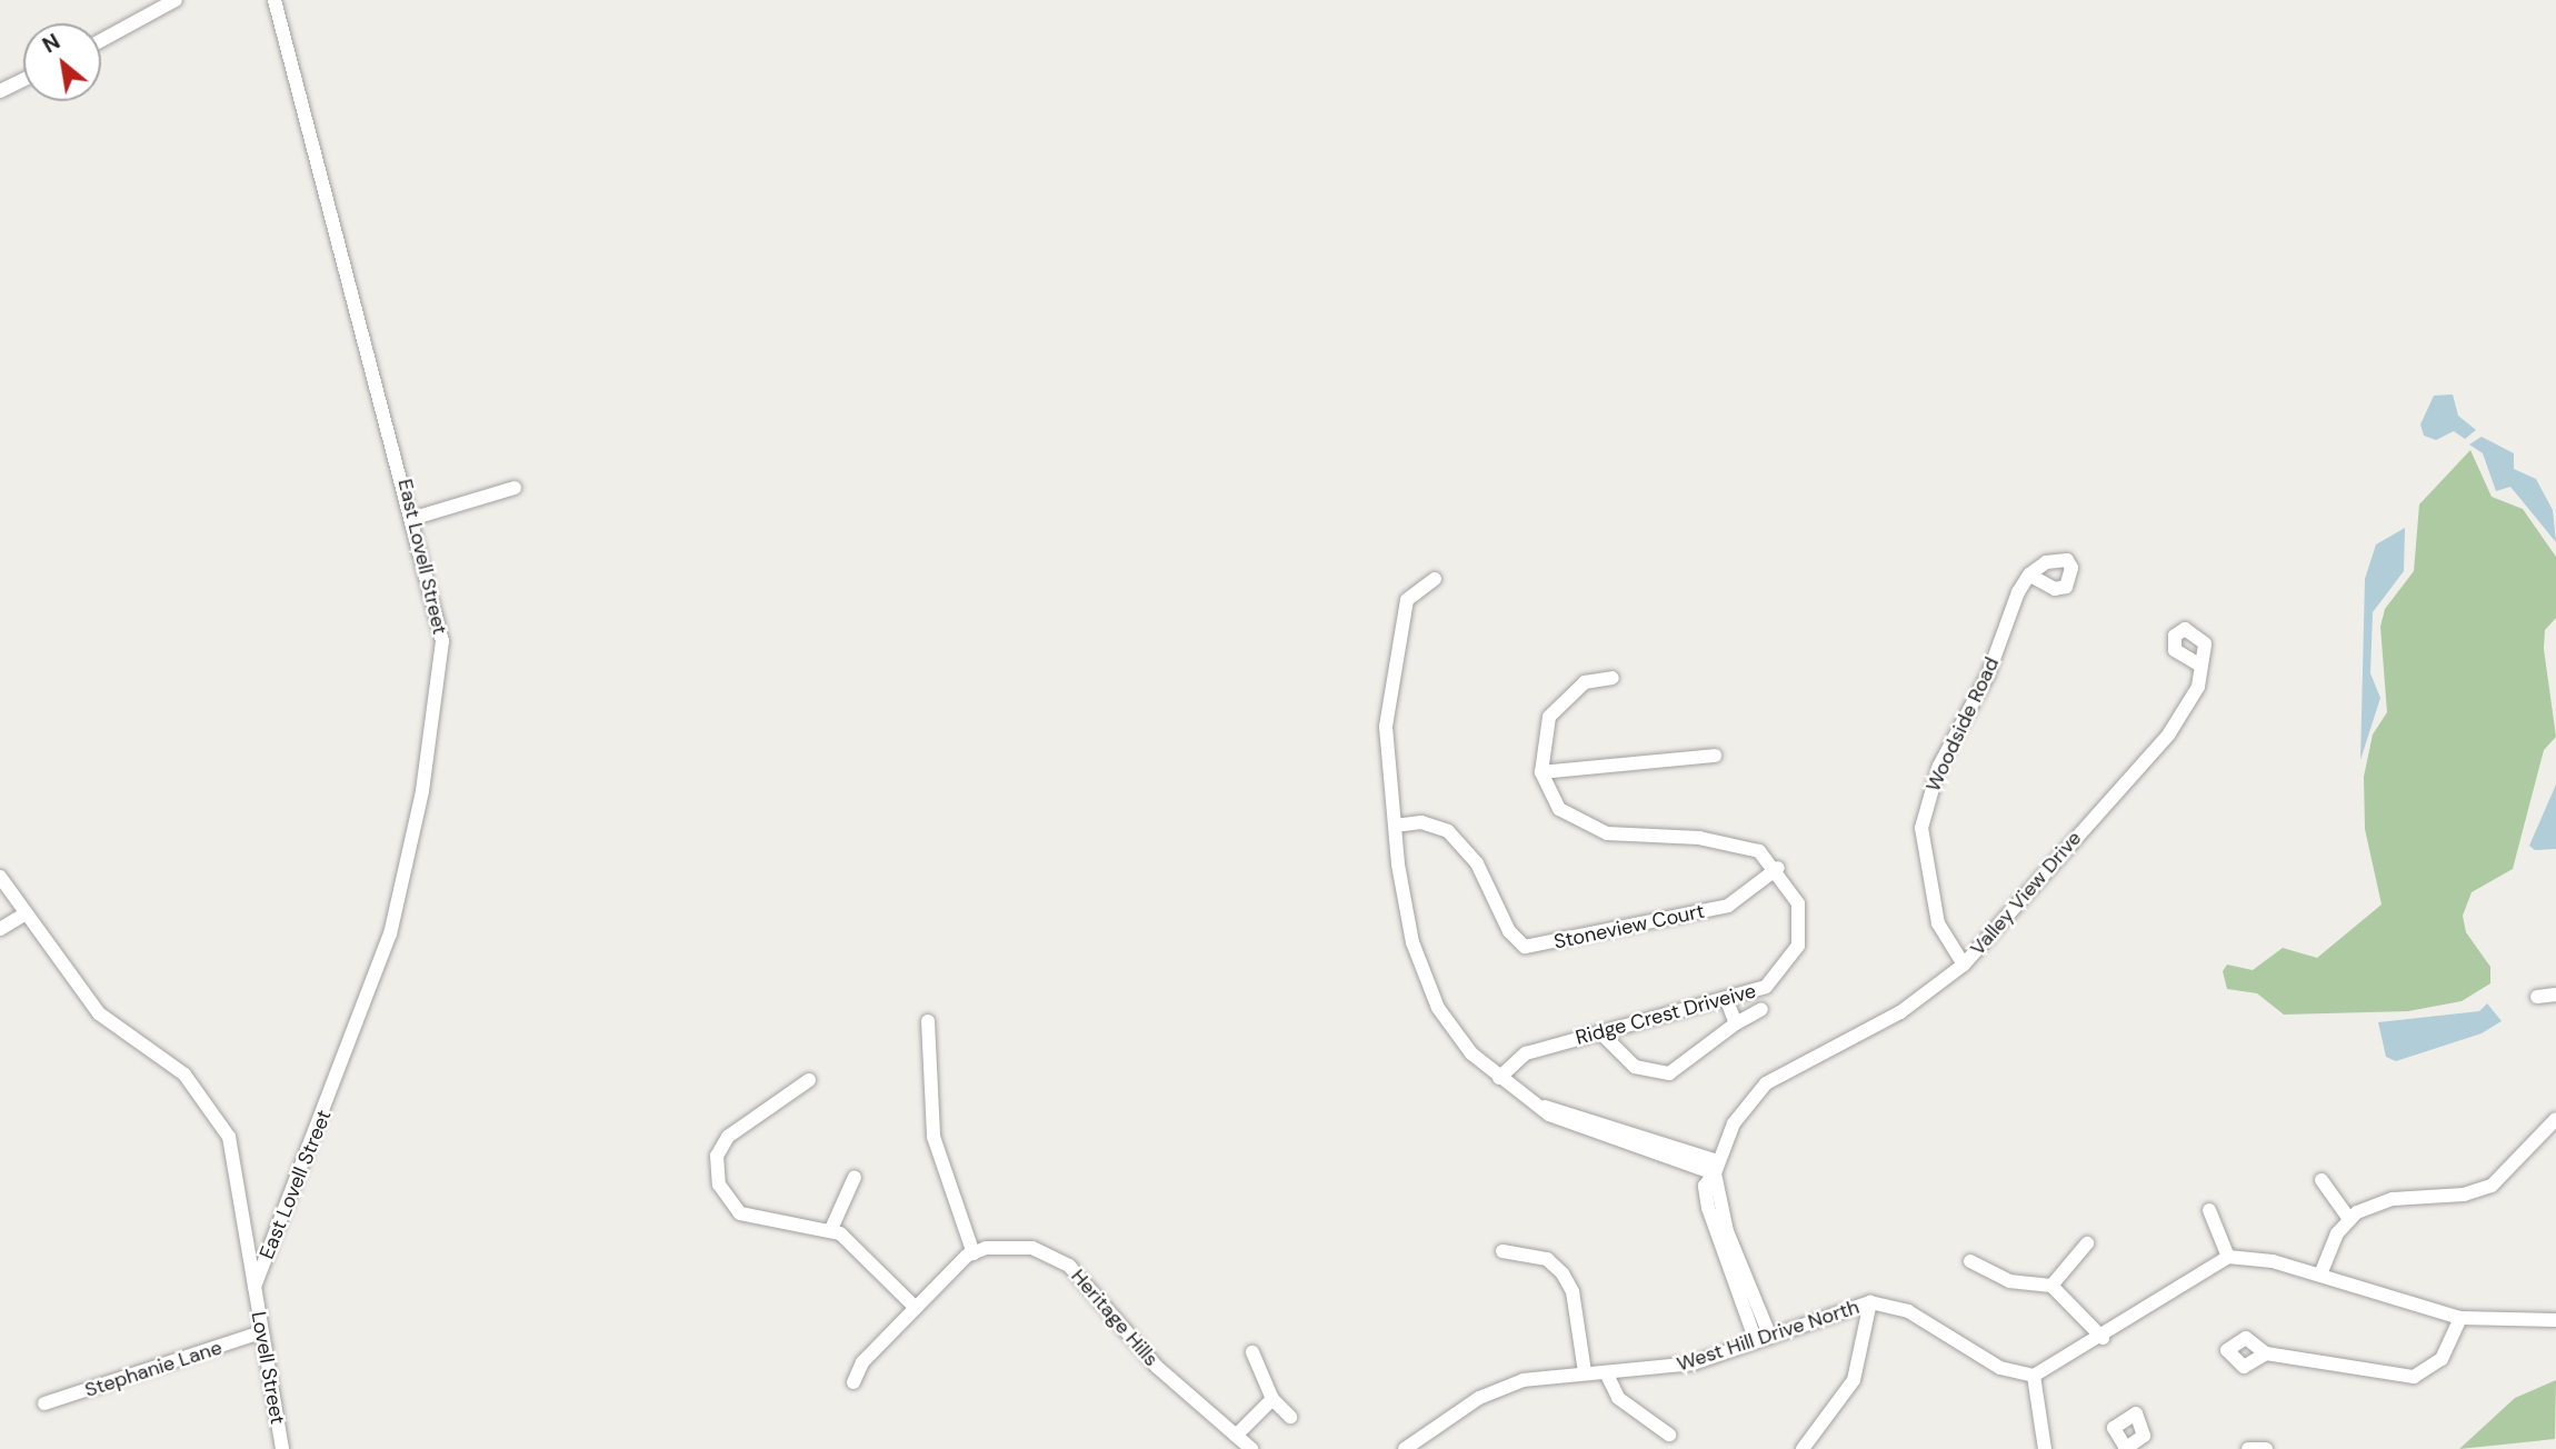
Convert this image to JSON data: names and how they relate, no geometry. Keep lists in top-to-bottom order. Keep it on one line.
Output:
{"streets":{"street":["East Lovell Street","Woodside Road","Valley View Drive","Stoneview Court","Ridge Crest Driveive","Heritage Hills","West Hill Drive North","Lovell Street","Stephanie Lane"]},"crossings":[["East Lovell Street","Lovell Street"],["Woodside Road","Valley View Drive"],["Valley View Drive","West Hill Drive North"],["Stoneview Court","Ridge Crest Driveive"],["Lovell Street","Stephanie Lane"]],"north":"top left"}
